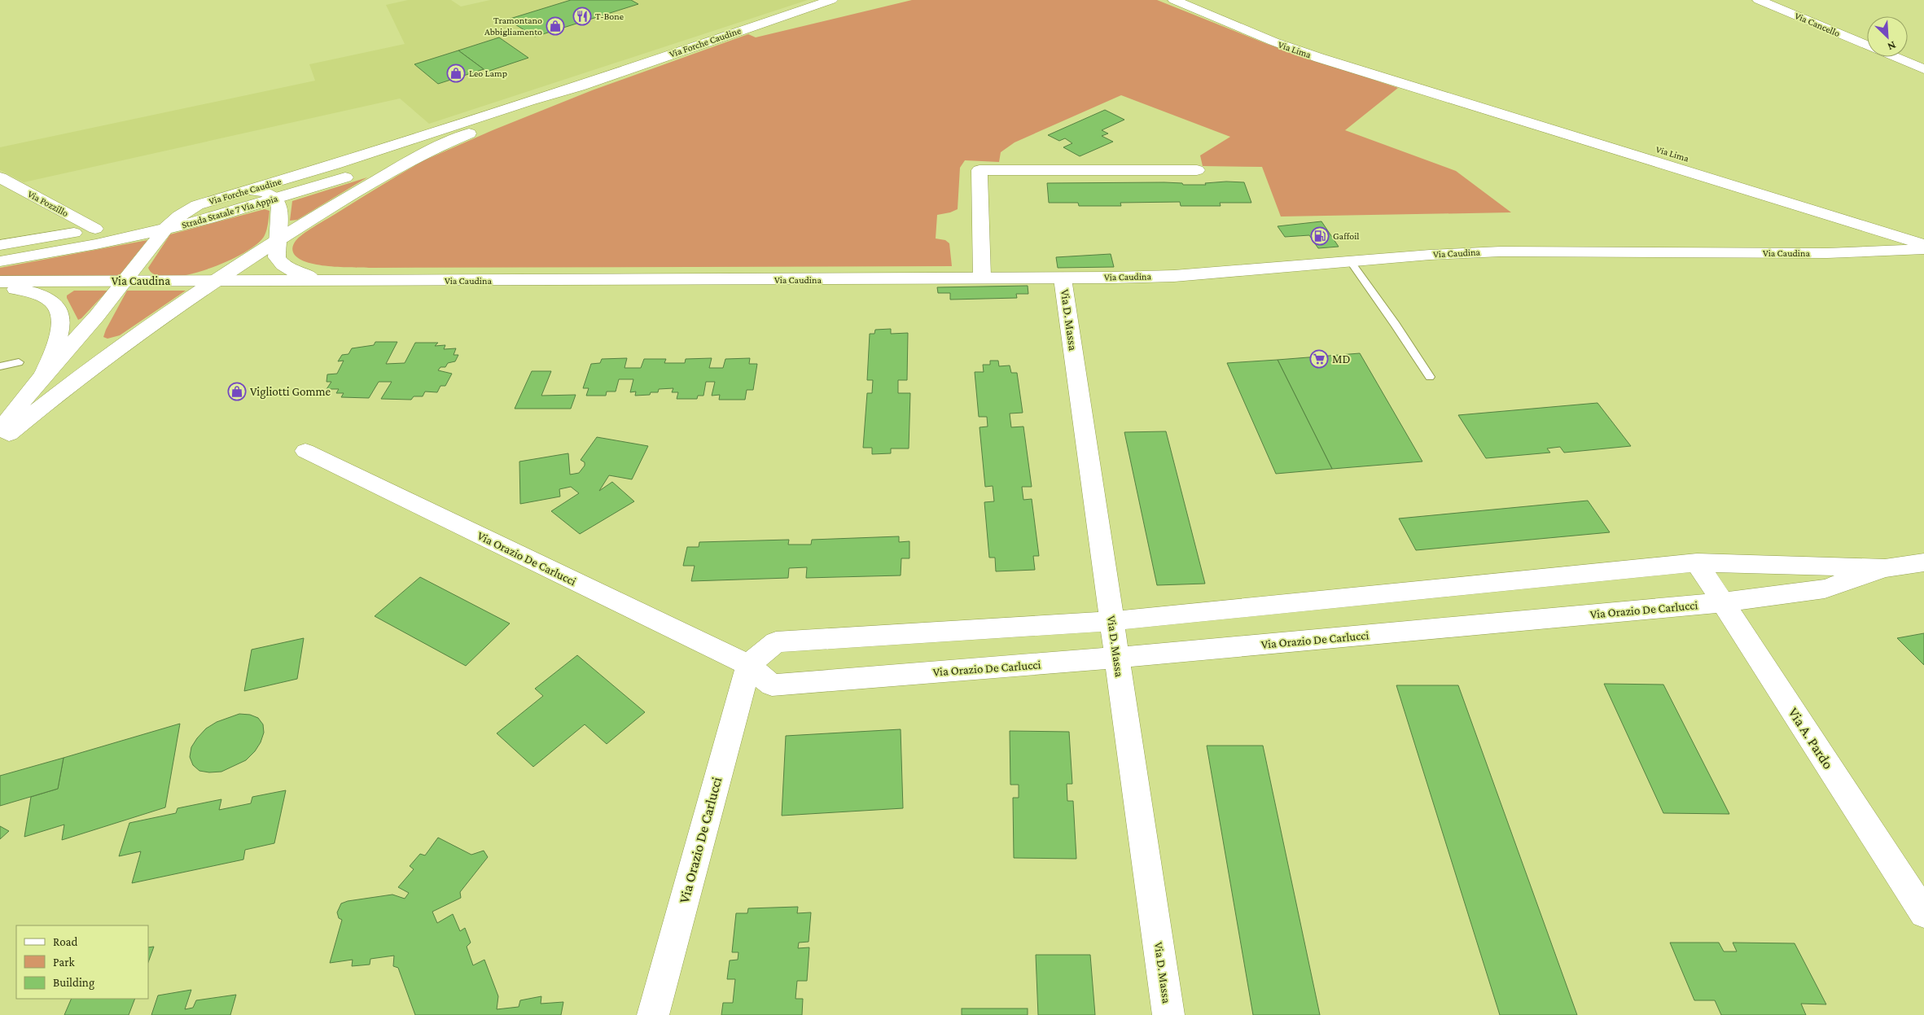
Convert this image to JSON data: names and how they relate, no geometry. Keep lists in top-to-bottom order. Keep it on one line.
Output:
{"streets":{"street":["Via Cancello","Via Forche Caudine","Via Lima","Via Pozzillo","Strada Statale 7 Via Appia","Via Caudina","Via D. Massa","Via Orazio De Carlucci","Via A. Pardo"]},"crossings":[["Via Forche Caudine","Strada Statale 7 Via Appia"],["Via Forche Caudine","Via Caudina"],["Via Lima","Via Caudina"],["Via Pozzillo","Strada Statale 7 Via Appia"],["Strada Statale 7 Via Appia","Via Caudina"],["Via Caudina","Via D. Massa"],["Via D. Massa","Via Orazio De Carlucci"],["Via Orazio De Carlucci","Via A. Pardo"]],"places":{"restaurant":["T-Bone"],"shop":["Tramontano Abbigliamento","Leo Lamp","Vigliotti Gomme"],"fuel station":["Gaffoil"],"supermarket":["MD"]},"legend":["Road","Park","Building"],"north":"bottom right"}
